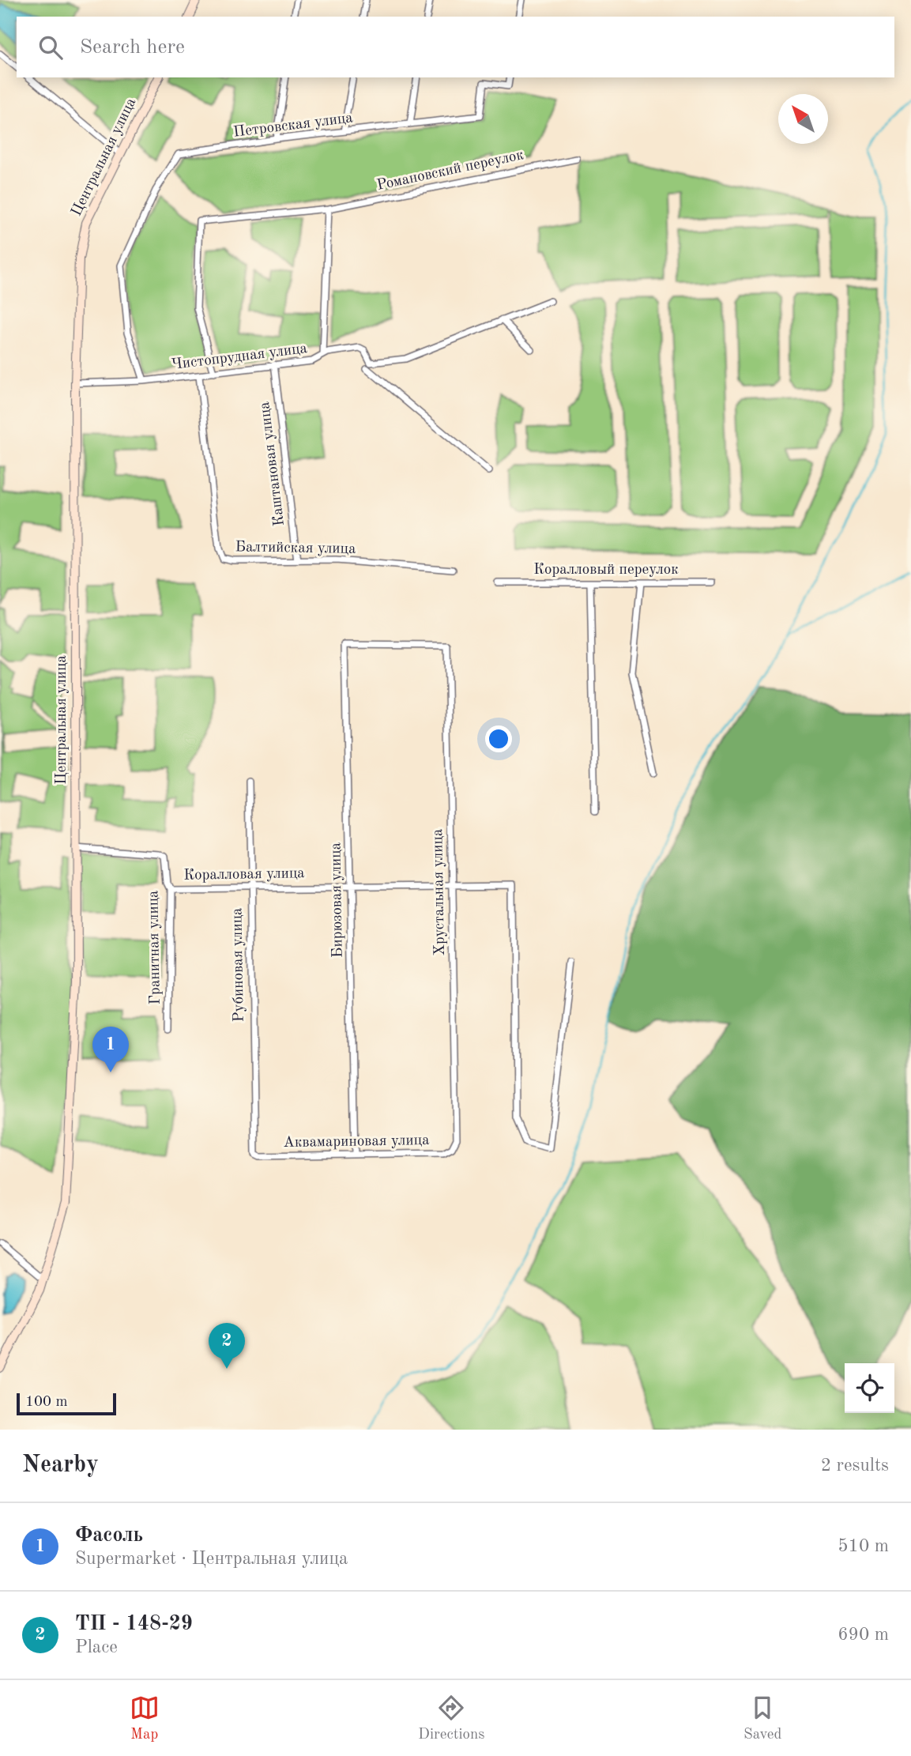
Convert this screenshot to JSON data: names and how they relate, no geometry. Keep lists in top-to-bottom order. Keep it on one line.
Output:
{"streets":{"main road":["Центральная улица"],"street":["Петровская улица","Романовский переулок","Чистопрудная улица","Каштановая улица","Балтийская улица","Коралловый переулок","Коралловая улица","Хрустальная улица","Бирюзовая улица","Гранитная улица","Рубиновая улица","Аквамариновая улица"]},"crossings":[["Петровская улица","Чистопрудная улица"],["Центральная улица","Чистопрудная улица"],["Центральная улица","Гранитная улица"],["Чистопрудная улица","Каштановая улица"],["Чистопрудная улица","Балтийская улица"],["Каштановая улица","Балтийская улица"],["Коралловая улица","Хрустальная улица"],["Коралловая улица","Бирюзовая улица"],["Коралловая улица","Гранитная улица"],["Коралловая улица","Рубиновая улица"],["Хрустальная улица","Бирюзовая улица"],["Хрустальная улица","Аквамариновая улица"],["Бирюзовая улица","Аквамариновая улица"],["Рубиновая улица","Аквамариновая улица"]],"scale_bar":"100 m","north":"top left","page":{"search":"Search here","pins":["1","2"],"scale":"100 m","heading":["Nearby","2 results"],"list":[{"mark":"1","name":"Фасоль","note":"Supermarket · Центральная улица","value":"510 m"},{"mark":"2","name":"ТП - 148-29","note":"Place","value":"690 m"}],"nav":["Map","Directions","Saved"]}}
